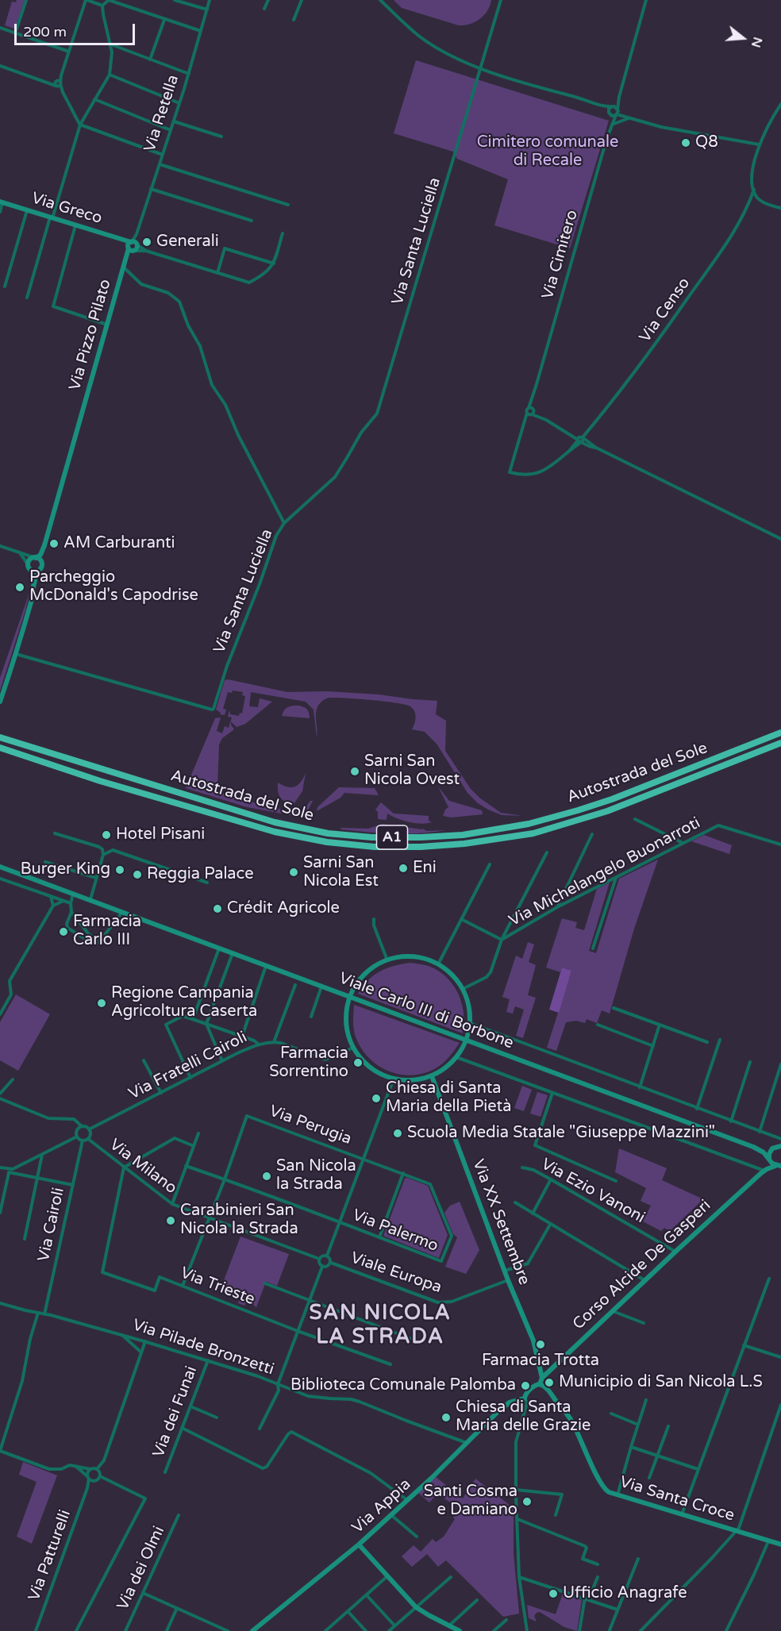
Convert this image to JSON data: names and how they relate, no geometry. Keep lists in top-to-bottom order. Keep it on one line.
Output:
{"streets":{"highway":["Autostrada del Sole","A1"],"street":["Via Retella","Via Greco","Via Santa Luciella","Via Cimitero","Via Censo","Via Pizzo Pilato","Via Michelangelo Buonarroti","Viale Carlo III di Borbone","Via Fratelli Cairoli","Via Perugia","Via Milano","Via Ezio Vanoni","Via XX Settembre","Via Cairoli","Via Palermo","Corso Alcide De Gasperi","Viale Europa","Via Trieste","Via Pilade Bronzetti","Via dei Funai","Via Santa Croce","Via Appia","Via Patturelli","Via dei Olmi"]},"crossings":[["Via Retella","Via Greco"],["Via Santa Luciella","Via Pizzo Pilato"],["Viale Carlo III di Borbone","Corso Alcide De Gasperi"],["Via Fratelli Cairoli","Via Milano"],["Via Fratelli Cairoli","Via Cairoli"],["Via Perugia","Via Palermo"],["Via Milano","Via Cairoli"],["Via Milano","Viale Europa"],["Via Milano","Via Trieste"],["Via Ezio Vanoni","Corso Alcide De Gasperi"],["Via XX Settembre","Corso Alcide De Gasperi"],["Via XX Settembre","Viale Europa"],["Via Cairoli","Via Pilade Bronzetti"],["Via Pilade Bronzetti","Via dei Funai"],["Via Pilade Bronzetti","Via Appia"]],"districts":["SAN NICOLA LA STRADA"],"parks":["Cimitero comunale di Recale"],"places":["Q8","Generali","AM Carburanti","Parcheggio McDonald's Capodrise","Sarni San Nicola Ovest","Hotel Pisani","Eni","Burger King","Sarni San Nicola Est","Reggia Palace","Crédit Agricole","Farmacia Carlo III","Regione Campania Agricoltura Caserta","Farmacia Sorrentino","Chiesa di Santa Maria della Pietà","Scuola Media Statale \"Giuseppe Mazzini\"","San Nicola la Strada","Carabinieri San Nicola la Strada","Farmacia Trotta","Municipio di San Nicola L.S","Biblioteca Comunale Palomba","Chiesa di Santa Maria delle Grazie","Santi Cosma e Damiano","Ufficio Anagrafe"],"scale_bar":"200 m","north":"right"}
